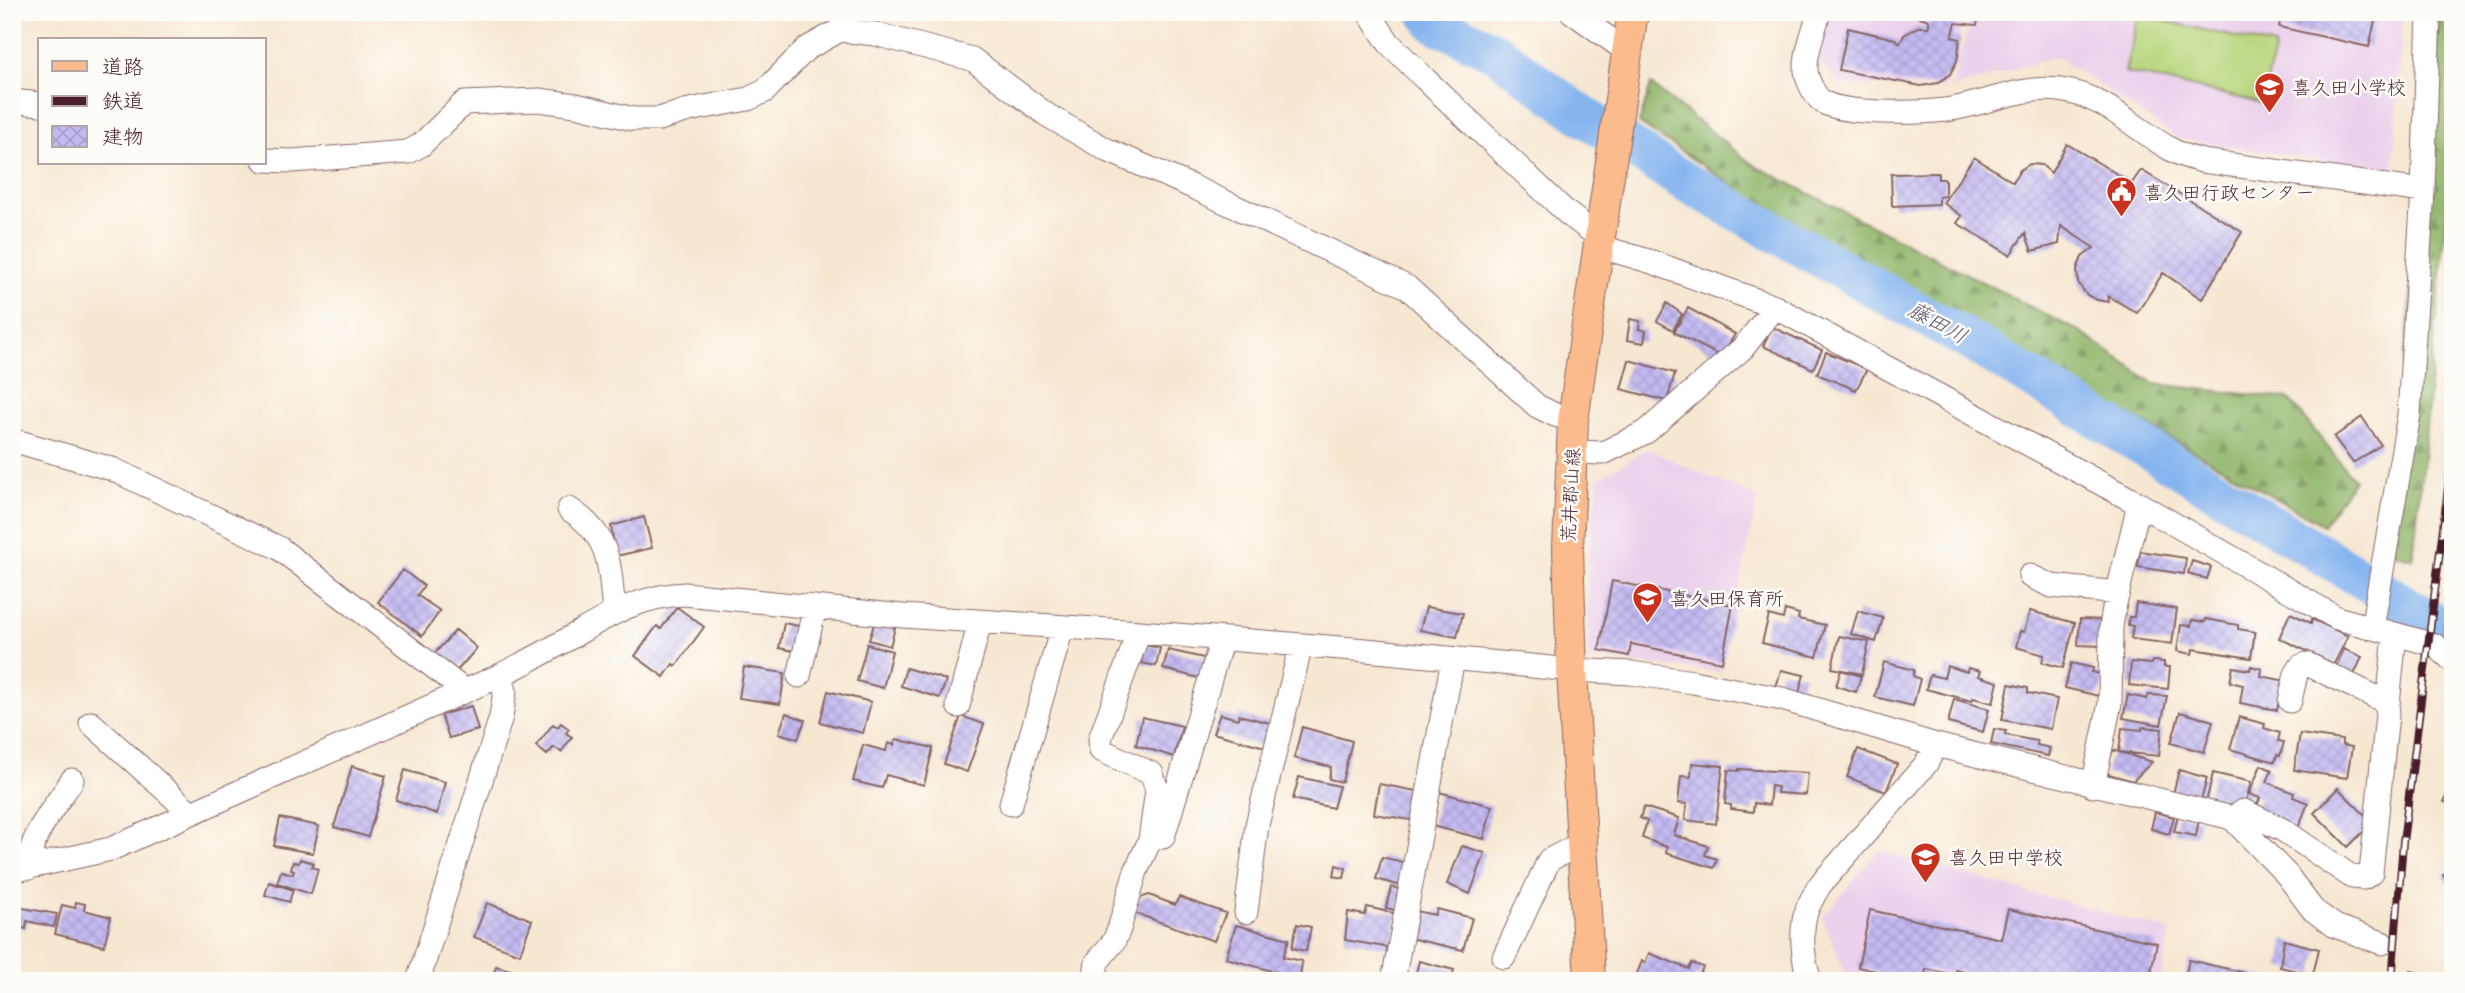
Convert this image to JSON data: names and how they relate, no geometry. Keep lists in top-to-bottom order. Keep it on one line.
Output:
{"streets":{"main road":["荒井郡山線"]},"water":["藤田川"],"places":{"school or university":["喜久田小学校","喜久田保育所","喜久田中学校"],"public building":["喜久田行政センター"]},"legend":["道路","鉄道","建物"]}
